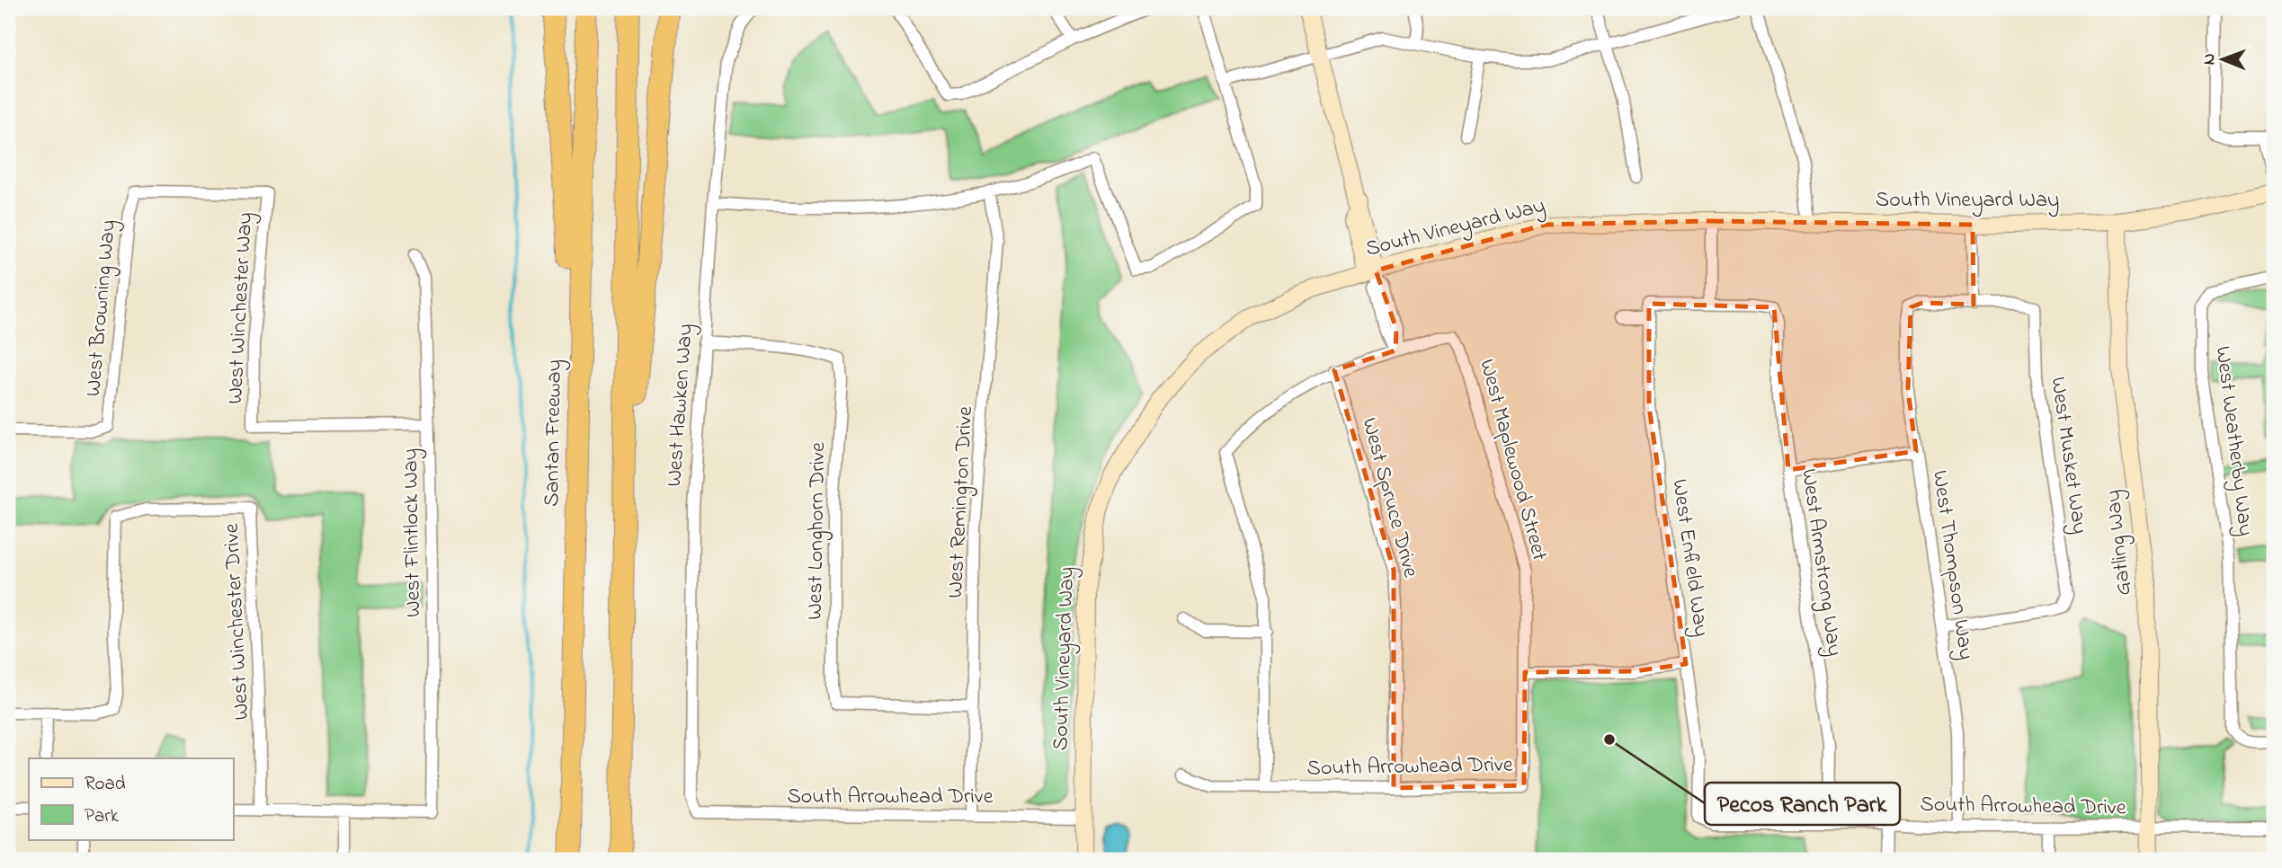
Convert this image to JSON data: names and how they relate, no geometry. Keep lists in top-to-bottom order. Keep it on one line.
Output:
{"streets":{"highway":["Santan Freeway"],"street":["South Vineyard Way","West Browning Way","West Winchester Way","West Hawken Way","West Weatherby Way","West Musket Way","West Maplewood Street","West Spruce Drive","West Remington Drive","West Longhorn Drive","West Flintlock Way","Gatling Way","West Enfield Way","West Armstrong Way","West Thompson Way","West Winchester Drive","South Arrowhead Drive"]},"crossings":[["South Vineyard Way","Gatling Way"],["South Vineyard Way","South Arrowhead Drive"],["West Browning Way","West Winchester Way"],["West Winchester Way","West Flintlock Way"],["West Hawken Way","West Longhorn Drive"],["West Hawken Way","South Arrowhead Drive"],["West Musket Way","West Thompson Way"],["West Maplewood Street","South Arrowhead Drive"],["West Spruce Drive","South Arrowhead Drive"],["West Remington Drive","West Longhorn Drive"],["West Remington Drive","South Arrowhead Drive"],["Gatling Way","South Arrowhead Drive"],["West Enfield Way","West Armstrong Way"],["West Enfield Way","South Arrowhead Drive"],["West Armstrong Way","South Arrowhead Drive"],["West Thompson Way","South Arrowhead Drive"]],"places":["Pecos Ranch Park"],"legend":["Road","Park"],"north":"left"}
